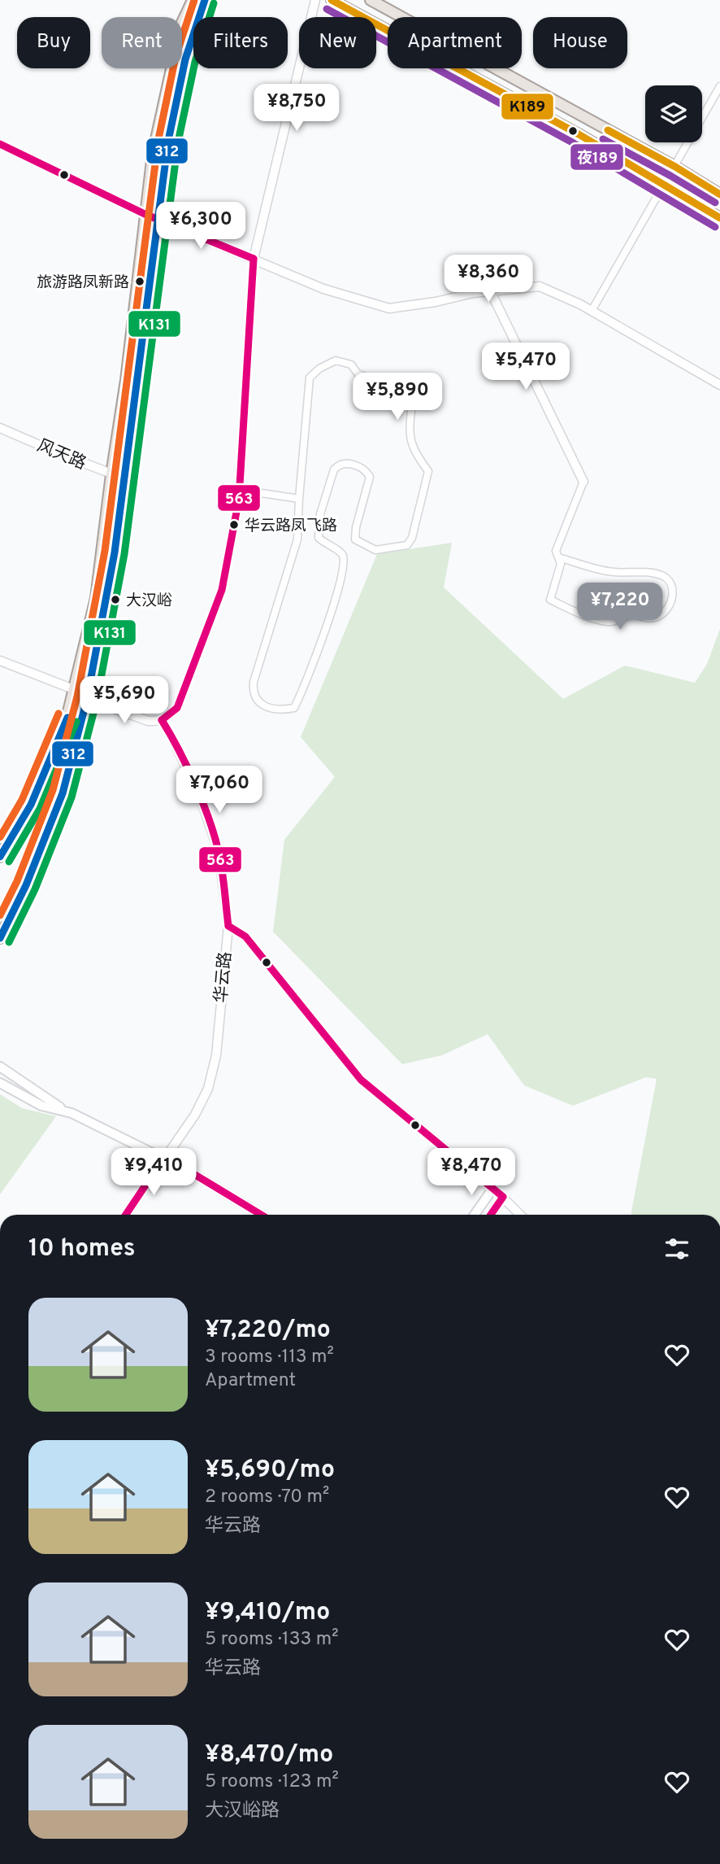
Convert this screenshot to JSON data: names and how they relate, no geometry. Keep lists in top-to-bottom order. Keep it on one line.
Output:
{"streets":{"street":["风天路","华云路"]},"places":["旅游路凤新路","华云路凤飞路","大汉峪"],"lines":["transit line 312","transit line K189","transit line K131","transit line 夜189","transit line 563"],"page":{"chip":["Buy","Rent","Filters","New","Apartment","House"],"price":["¥8,750","¥6,300","¥8,360","¥5,470","¥5,890","¥7,220","¥5,690","¥7,060","¥9,410","¥8,470"],"heading":"10 homes","list":[{"name":"¥7,220/mo","note":"3 rooms · 113 m² · Apartment"},{"name":"¥5,690/mo","note":"2 rooms · 70 m² · 华云路"},{"name":"¥9,410/mo","note":"5 rooms · 133 m² · 华云路"},{"name":"¥8,470/mo","note":"5 rooms · 123 m² · 大汉峪路"}]}}
